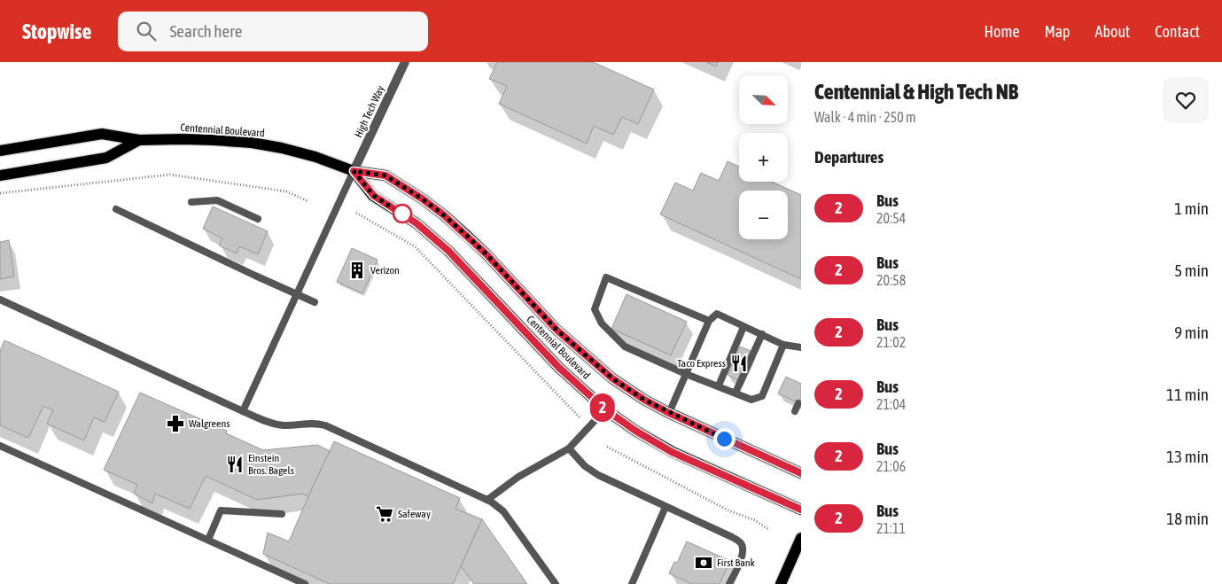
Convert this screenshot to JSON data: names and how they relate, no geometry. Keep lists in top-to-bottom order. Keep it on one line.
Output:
{"streets":{"main road":["Centennial Boulevard"],"street":["High Tech Way"]},"crossings":[["High Tech Way","Centennial Boulevard"]],"places":{"building":["Verizon"],"restaurant":["Taco Express","Einstein Bros. Bagels"],"pharmacy":["Walgreens"],"supermarket":["Safeway"],"bank":["First Bank"]},"lines":["bus line 2"],"north":"bottom right","page":{"header":"Stopwise","search":"Search here","nav":["Home","Map","About","Contact"],"on_map":"2","heading":[["Centennial & High Tech NB","Walk · 4 min · 250 m"],"Departures"],"map_buttons":["+","−"],"list":[{"mark":"2","name":"Bus","note":"20:54","value":"1 min"},{"mark":"2","name":"Bus","note":"20:58","value":"5 min"},{"mark":"2","name":"Bus","note":"21:02","value":"9 min"},{"mark":"2","name":"Bus","note":"21:04","value":"11 min"},{"mark":"2","name":"Bus","note":"21:06","value":"13 min"},{"mark":"2","name":"Bus","note":"21:11","value":"18 min"}]}}
